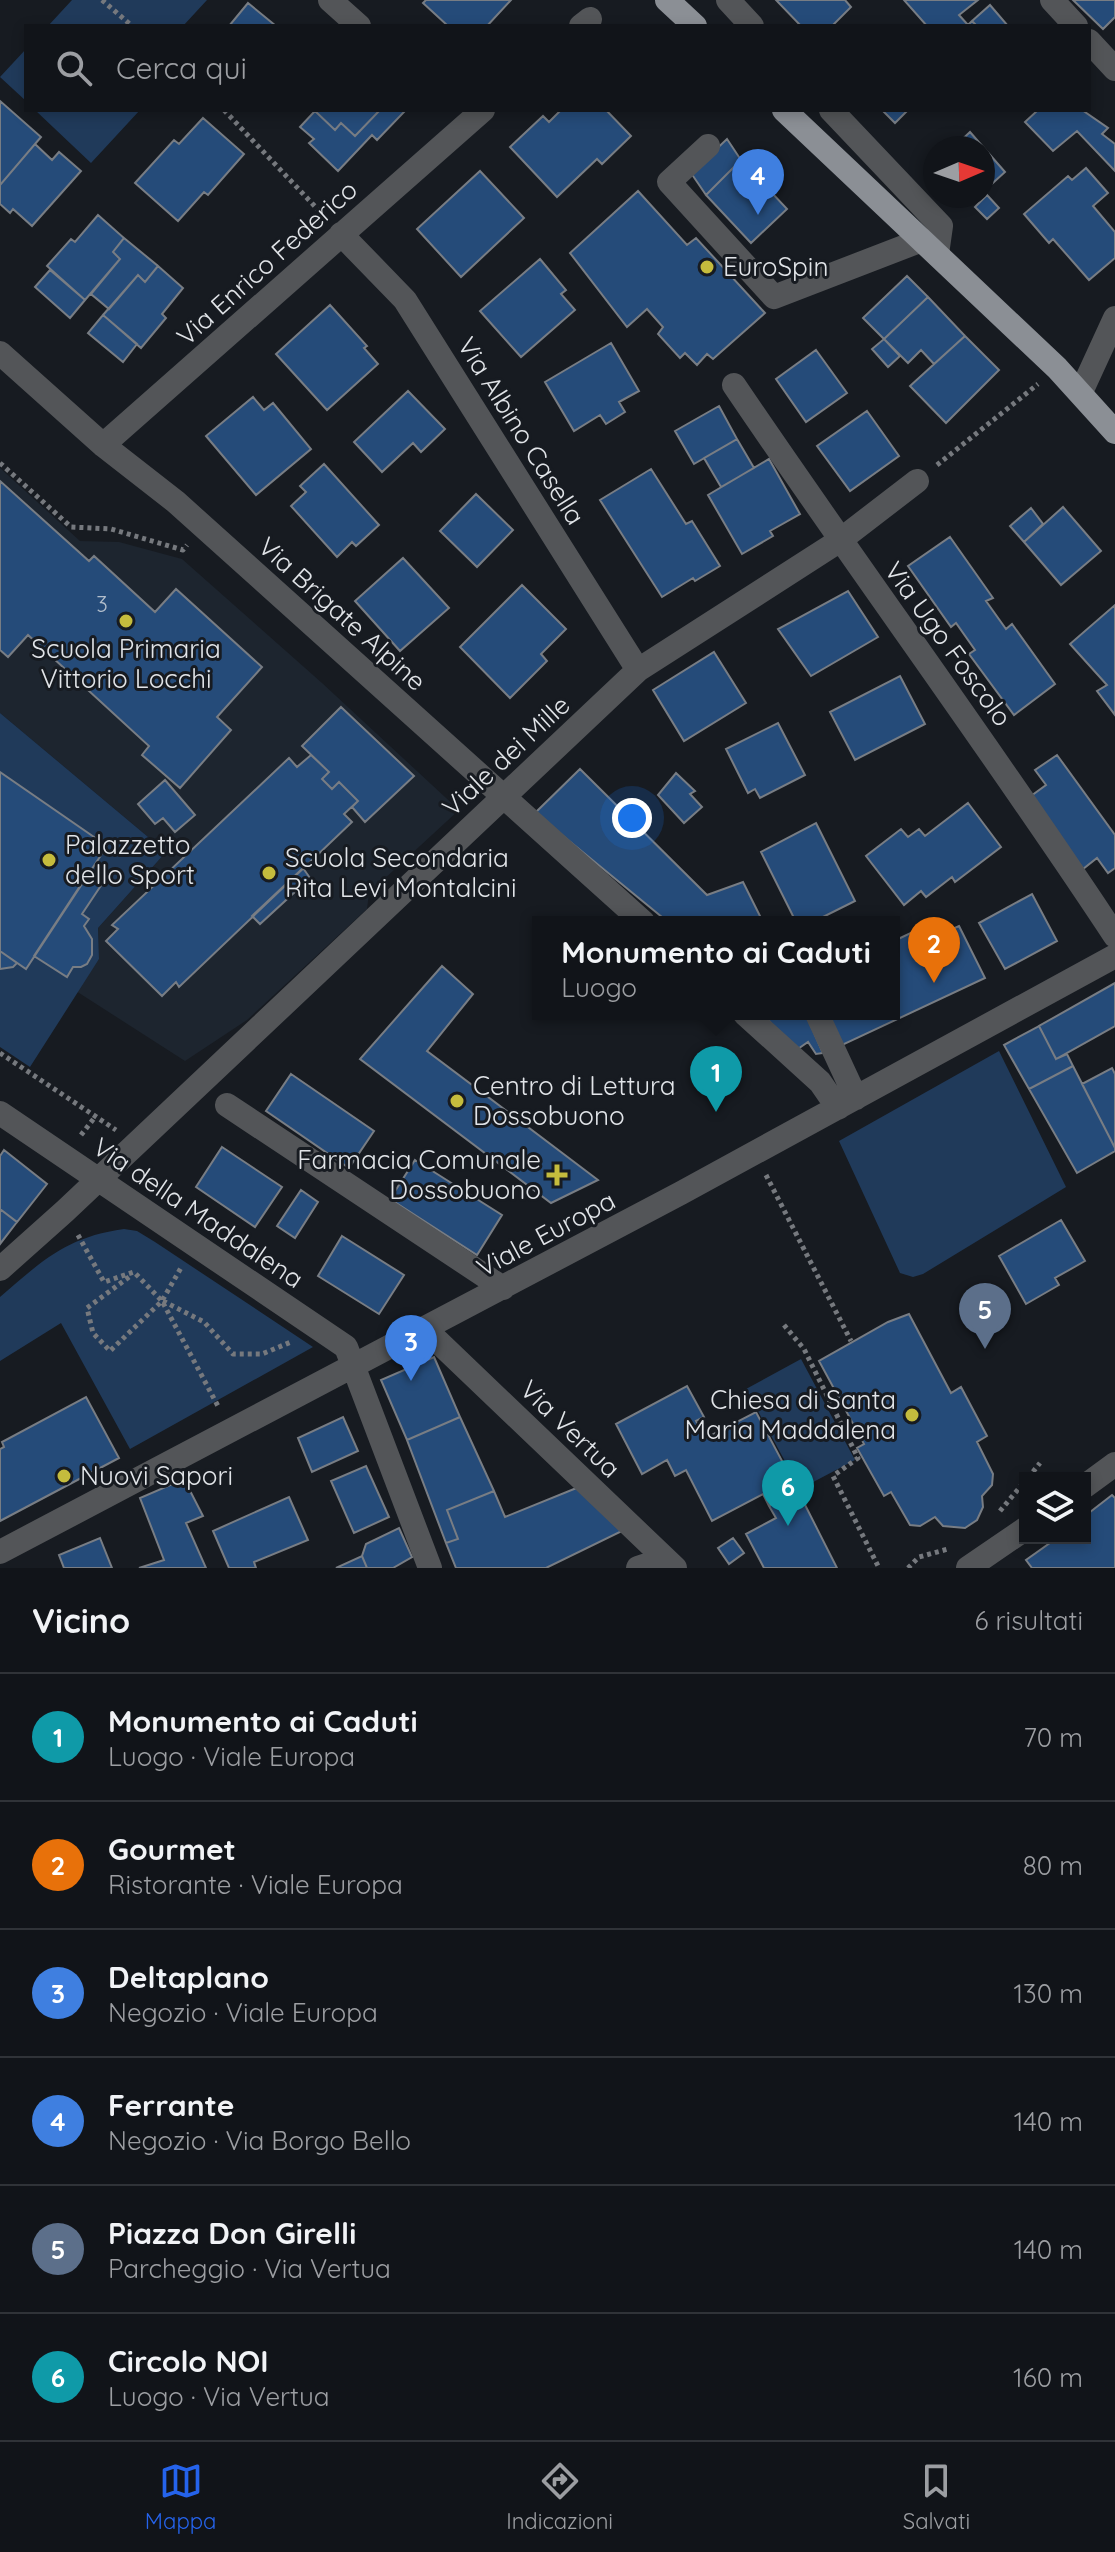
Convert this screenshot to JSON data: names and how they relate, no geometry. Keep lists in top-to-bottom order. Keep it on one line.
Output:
{"streets":{"street":["Via Enrico Federico","Via Albino Casella","Via Brigate Alpine","Via Ugo Foscolo","Viale dei Mille","Via della Maddalena","Viale Europa","Via Vertua"]},"crossings":[["Via Enrico Federico","Via Albino Casella"],["Via Enrico Federico","Via Brigate Alpine"],["Via Albino Casella","Viale dei Mille"],["Via Brigate Alpine","Viale dei Mille"],["Via Ugo Foscolo","Viale dei Mille"],["Viale dei Mille","Via della Maddalena"],["Via della Maddalena","Viale Europa"],["Viale Europa","Via Vertua"]],"places":{"other":["EuroSpin","Scuola Primaria Vittorio Locchi","Palazzetto dello Sport","Scuola Secondaria Rita Levi Montalcini","Centro di Lettura Dossobuono","Chiesa di Santa Maria Maddalena","Nuovi Sapori"],"health":["Farmacia Comunale Dossobuono"]},"house_numbers":["3"],"north":"right","page":{"search":"Cerca qui","pins":["4","2","1","5","3","6"],"popup":["Monumento ai Caduti","Luogo"],"heading":["Vicino","6 risultati"],"list":[{"mark":"1","name":"Monumento ai Caduti","note":"Luogo · Viale Europa","value":"70 m"},{"mark":"2","name":"Gourmet","note":"Ristorante · Viale Europa","value":"80 m"},{"mark":"3","name":"Deltaplano","note":"Negozio · Viale Europa","value":"130 m"},{"mark":"4","name":"Ferrante","note":"Negozio · Via Borgo Bello","value":"140 m"},{"mark":"5","name":"Piazza Don Girelli","note":"Parcheggio · Via Vertua","value":"140 m"},{"mark":"6","name":"Circolo NOI","note":"Luogo · Via Vertua","value":"160 m"}],"nav":["Mappa","Indicazioni","Salvati"]}}
